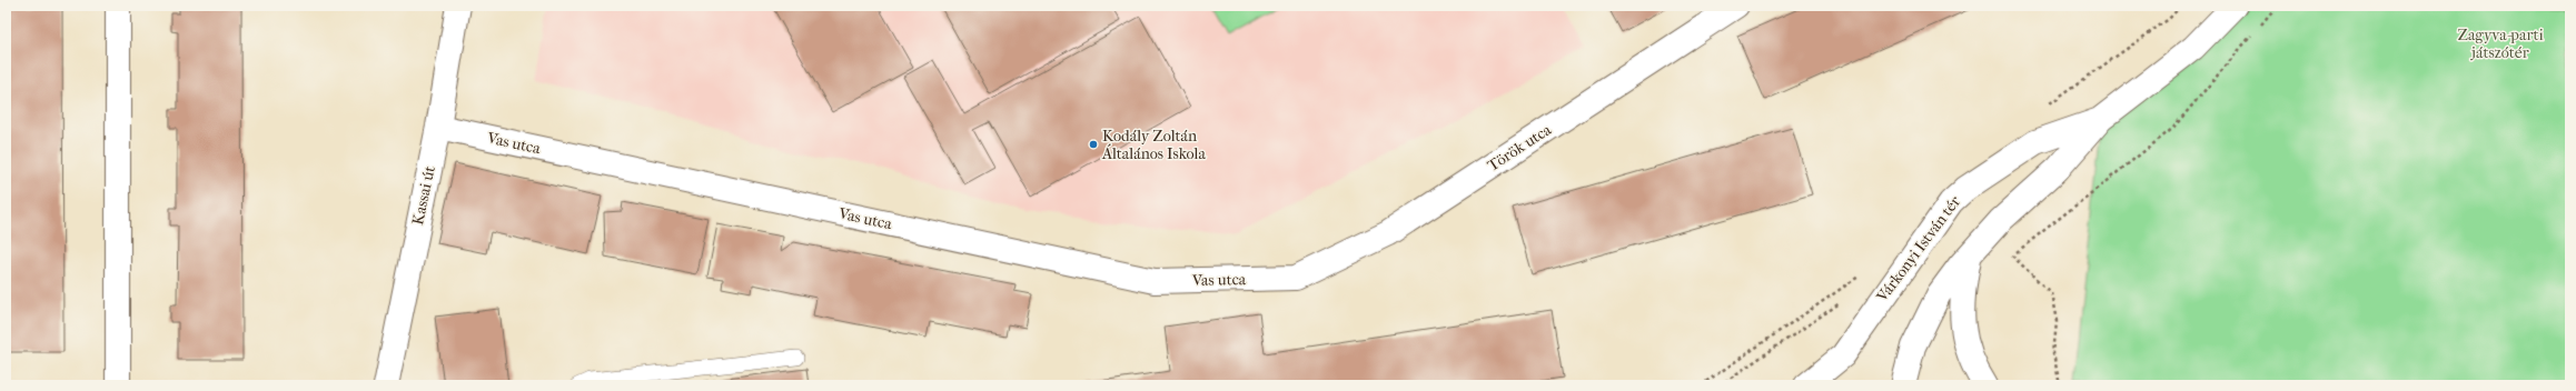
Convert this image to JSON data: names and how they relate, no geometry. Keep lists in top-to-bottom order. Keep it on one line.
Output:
{"streets":{"street":["Vas utca","Török utca","Kassai út","Várkonyi István tér"]},"crossings":[["Vas utca","Török utca"],["Vas utca","Kassai út"]],"parks":["Zagyva-parti játszótér"],"places":["Kodály Zoltán Általános Iskola"]}
